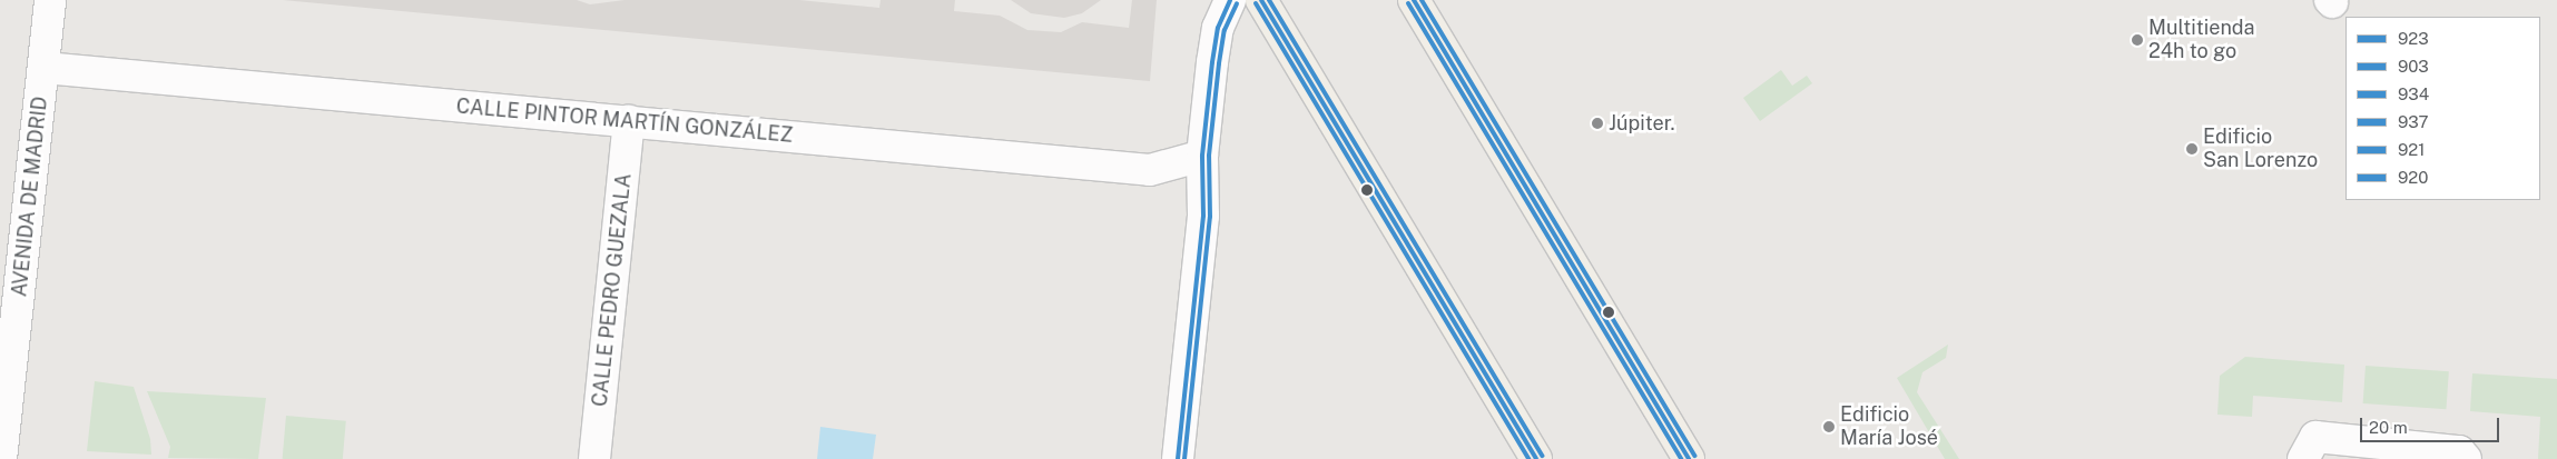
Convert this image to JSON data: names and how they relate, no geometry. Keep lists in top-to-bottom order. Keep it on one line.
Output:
{"streets":{"street":["CALLE PINTOR MARTÍN GONZÁLEZ","AVENIDA DE MADRID","CALLE PEDRO GUEZALA"]},"crossings":[["CALLE PINTOR MARTÍN GONZÁLEZ","AVENIDA DE MADRID"],["CALLE PINTOR MARTÍN GONZÁLEZ","CALLE PEDRO GUEZALA"]],"places":["Multitienda 24h to go","Júpiter.","Edificio San Lorenzo","Edificio María José"],"lines":["transit line 923","transit line 934","transit line 921","transit line 920","transit line 903","transit line 937"],"legend":["923","903","934","937","921","920"],"scale_bar":"20 m"}
